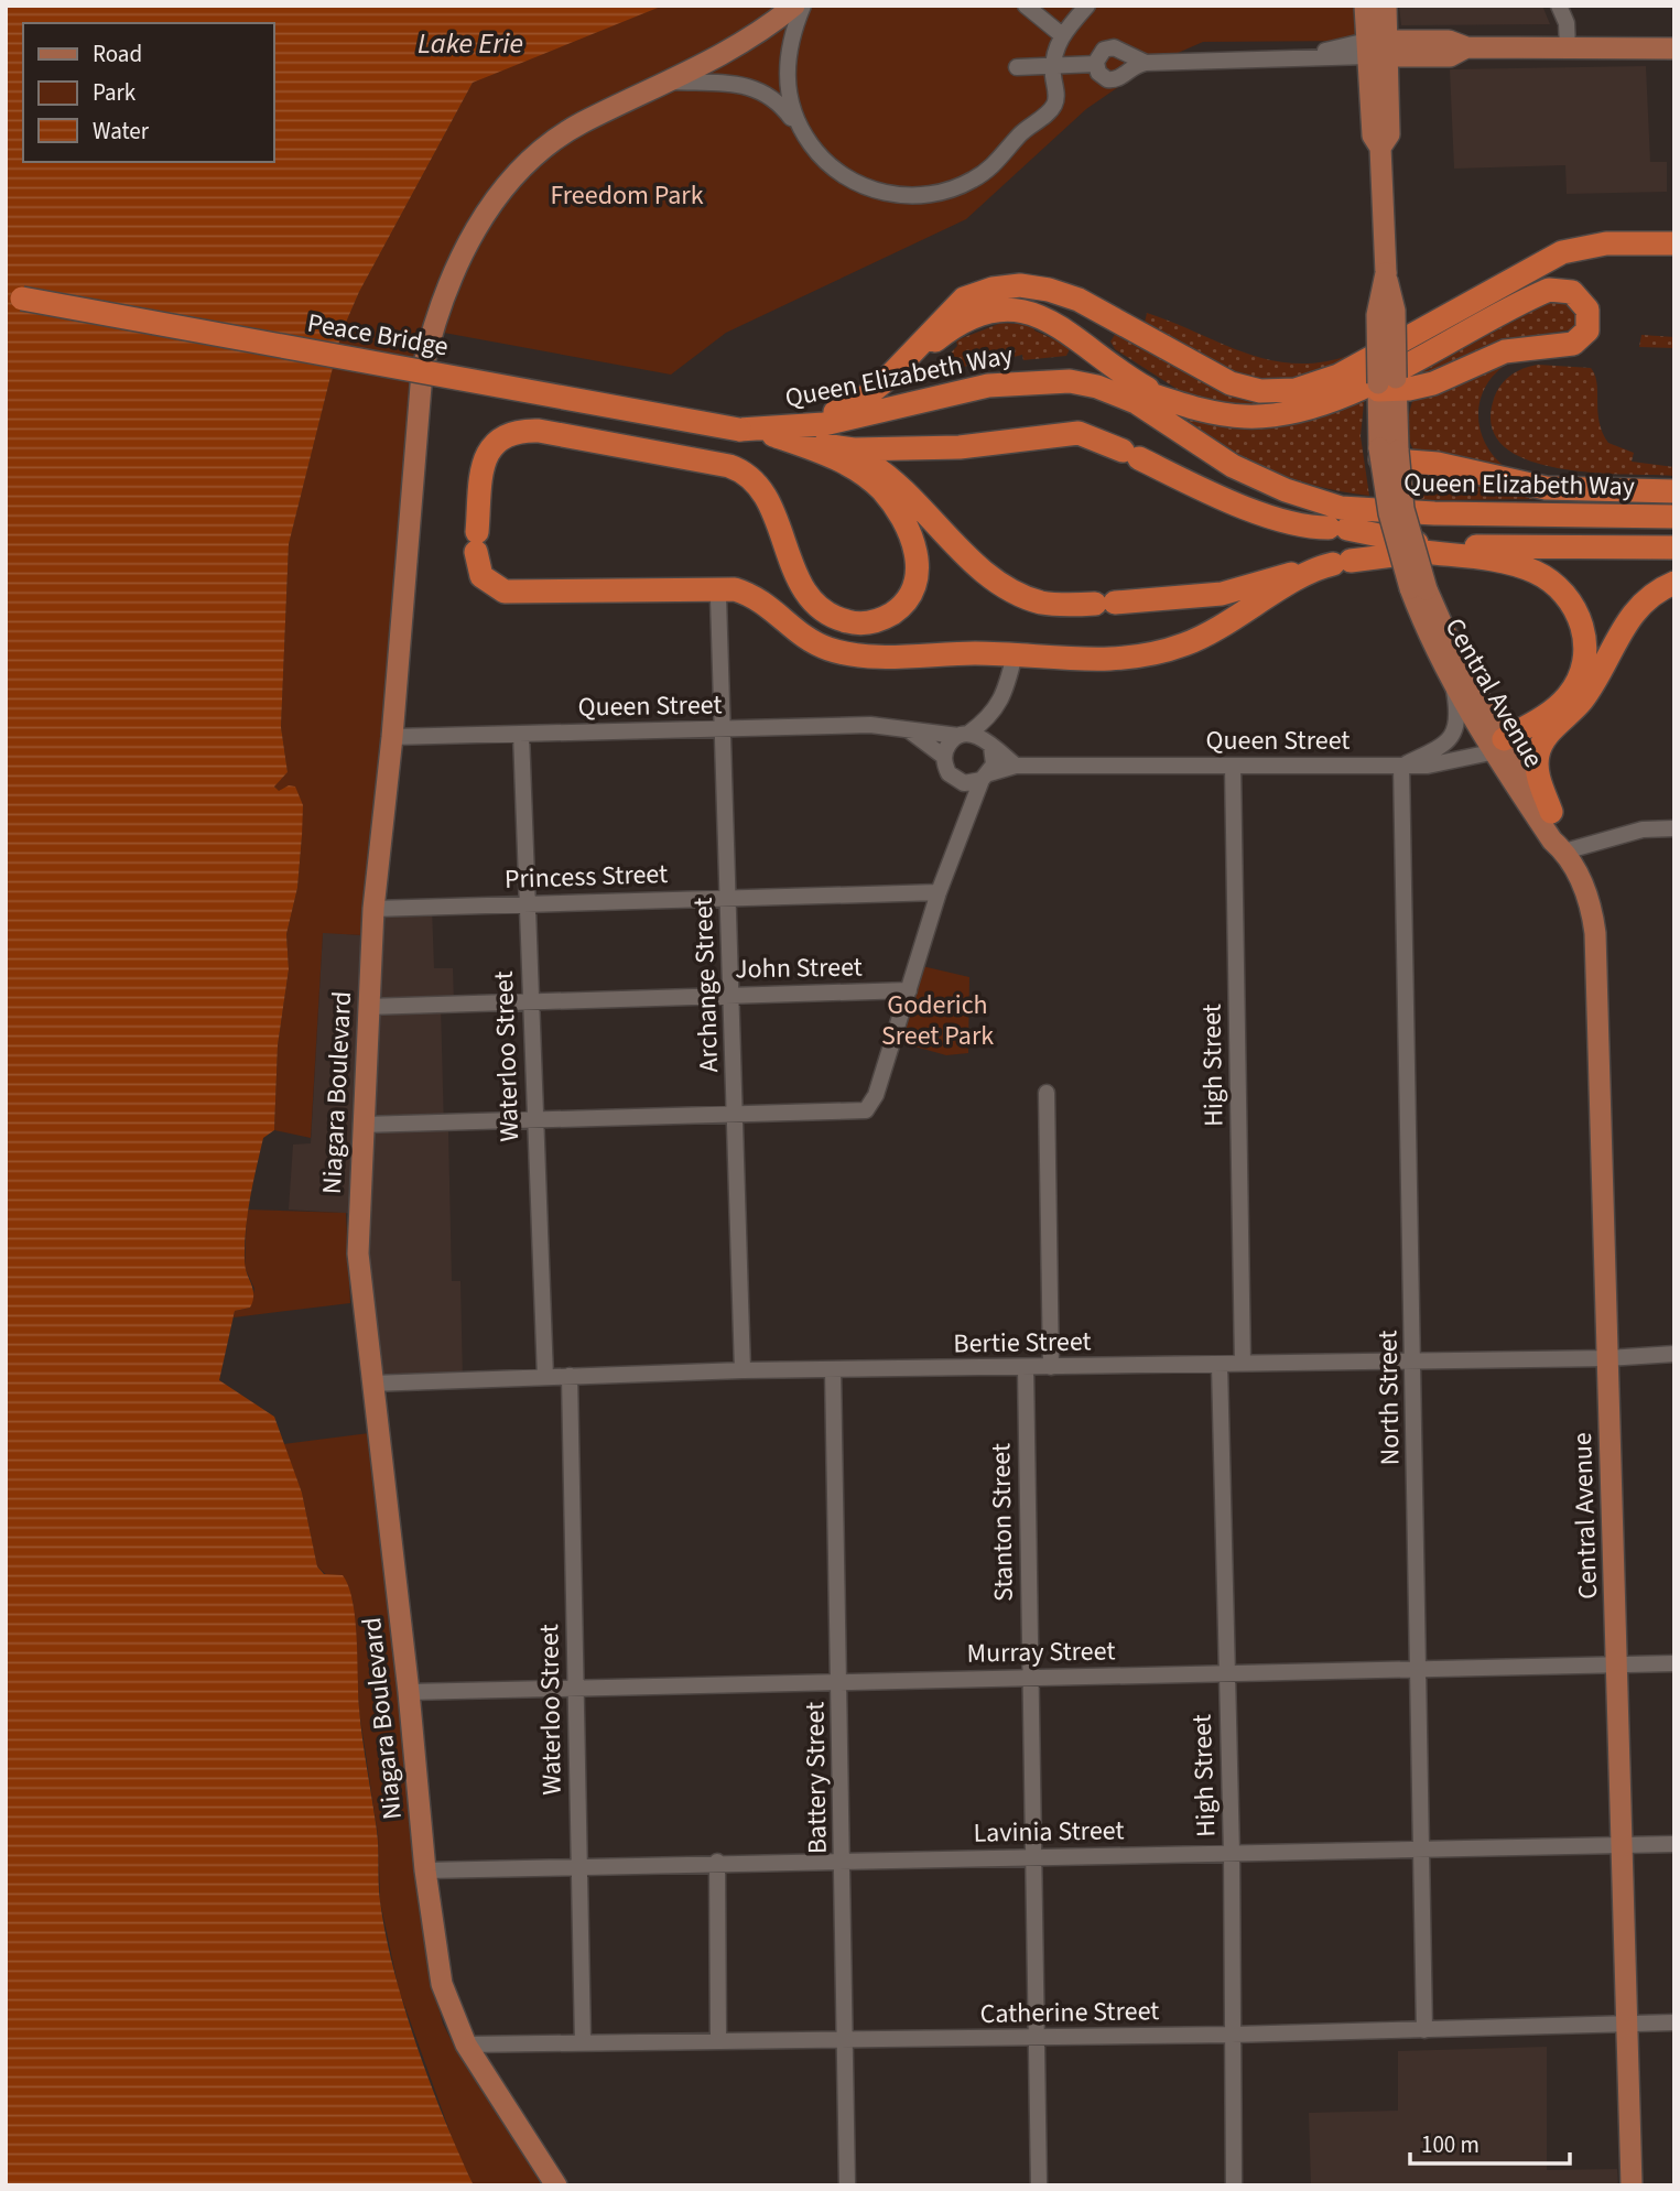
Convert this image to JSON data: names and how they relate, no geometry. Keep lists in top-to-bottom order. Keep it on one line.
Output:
{"streets":{"highway":["Peace Bridge","Queen Elizabeth Way"],"main road":["Central Avenue","Niagara Boulevard"],"street":["Queen Street","Princess Street","John Street","Archange Street","Waterloo Street","High Street","Bertie Street","North Street","Stanton Street","Murray Street","Battery Street","Lavinia Street","Catherine Street"]},"crossings":[["Peace Bridge","Queen Elizabeth Way"],["Central Avenue","Queen Street"],["Central Avenue","Bertie Street"],["Central Avenue","Murray Street"],["Central Avenue","Lavinia Street"],["Central Avenue","Catherine Street"],["Queen Street","Archange Street"],["Queen Street","Waterloo Street"],["Queen Street","High Street"],["Queen Street","Niagara Boulevard"],["Queen Street","North Street"],["Princess Street","Archange Street"],["Princess Street","Waterloo Street"],["Princess Street","Niagara Boulevard"],["John Street","Archange Street"],["John Street","Waterloo Street"],["John Street","Niagara Boulevard"],["Archange Street","Bertie Street"],["Waterloo Street","Bertie Street"],["Waterloo Street","Murray Street"],["Waterloo Street","Lavinia Street"],["Waterloo Street","Catherine Street"],["High Street","Bertie Street"],["High Street","Murray Street"],["High Street","Lavinia Street"],["High Street","Catherine Street"],["Niagara Boulevard","Bertie Street"],["Niagara Boulevard","Murray Street"],["Niagara Boulevard","Lavinia Street"],["Niagara Boulevard","Catherine Street"],["Bertie Street","North Street"],["Bertie Street","Stanton Street"],["Bertie Street","Battery Street"],["North Street","Murray Street"],["North Street","Lavinia Street"],["North Street","Catherine Street"],["Stanton Street","Murray Street"],["Stanton Street","Lavinia Street"],["Stanton Street","Catherine Street"],["Murray Street","Battery Street"],["Battery Street","Lavinia Street"],["Battery Street","Catherine Street"]],"water":["Lake Erie"],"parks":["Freedom Park","Goderich Sreet Park"],"legend":["Road","Park","Water"],"scale_bar":"100 m"}
